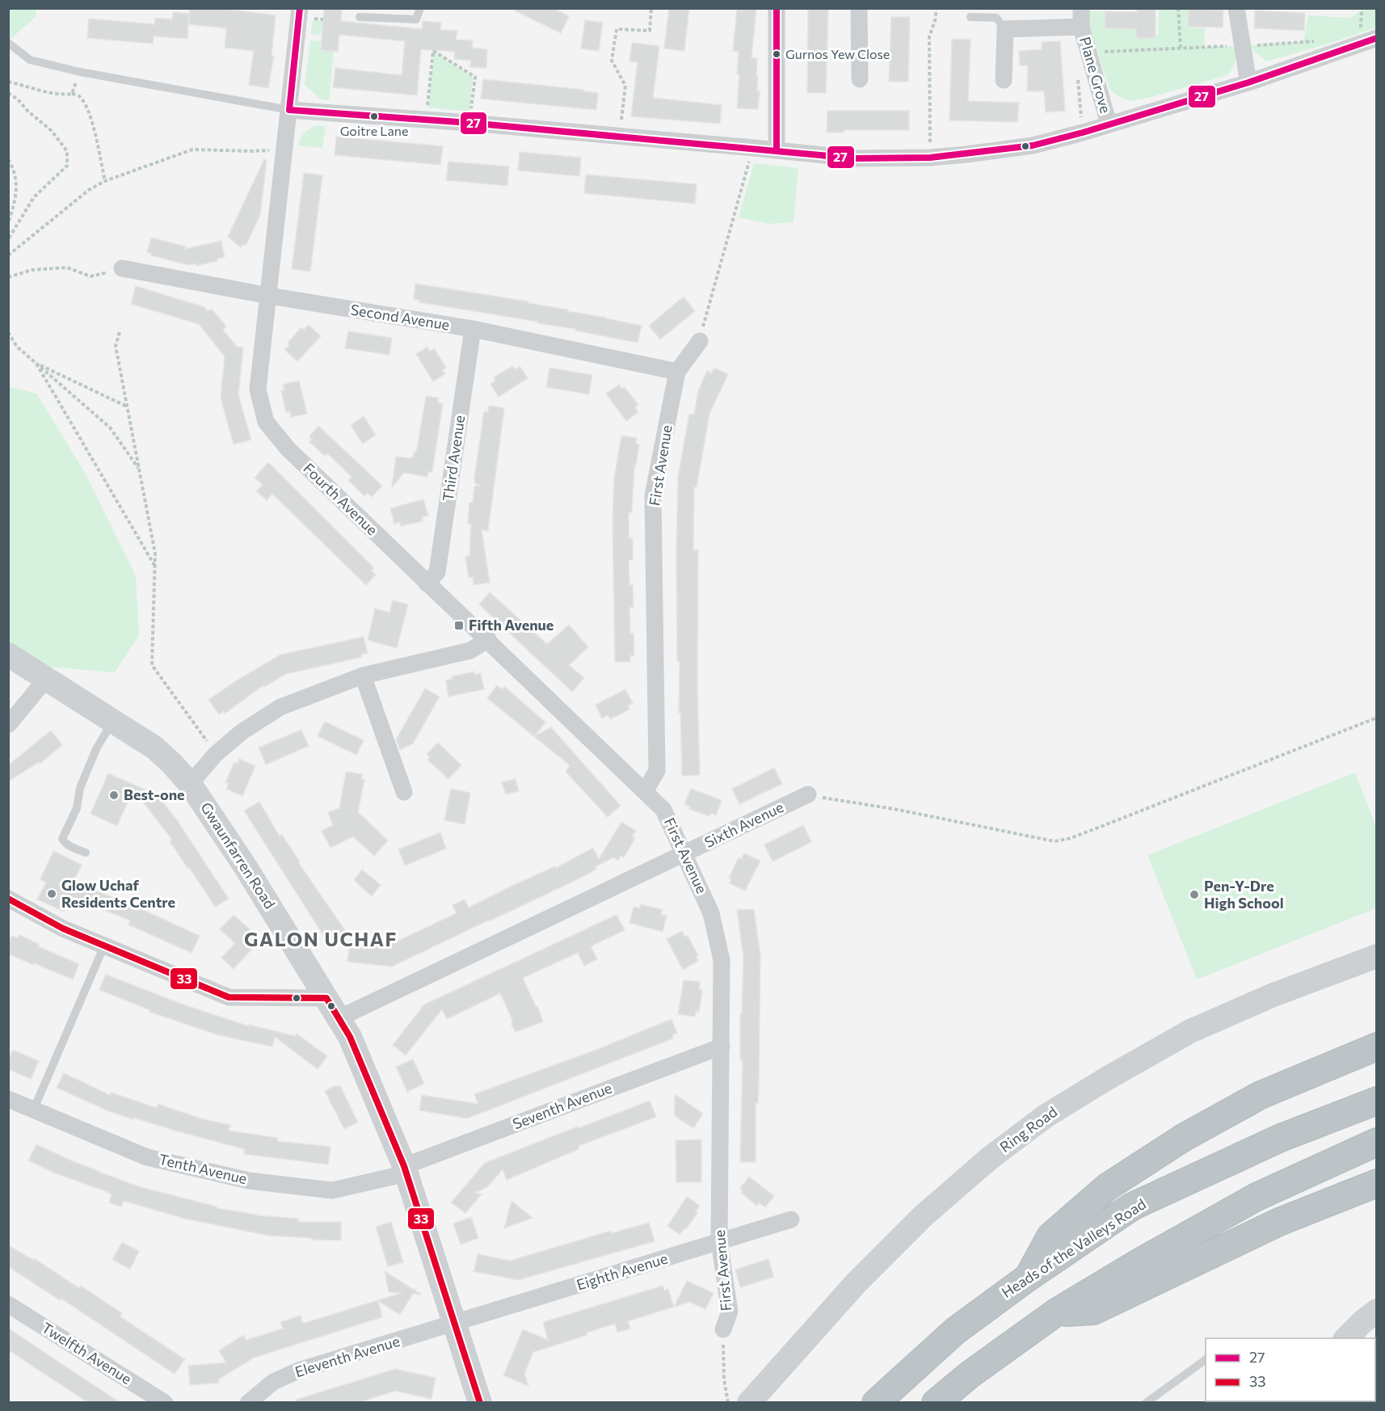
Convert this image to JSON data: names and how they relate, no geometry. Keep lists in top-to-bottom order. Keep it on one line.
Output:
{"streets":{"highway":["Heads of the Valleys Road"],"street":["Plane Grove","Second Avenue","Third Avenue","First Avenue","Fourth Avenue","Sixth Avenue","Gwaunfarren Road","Seventh Avenue","Ring Road","Tenth Avenue","Eighth Avenue","Twelfth Avenue","Eleventh Avenue"]},"crossings":[["Second Avenue","Third Avenue"],["Second Avenue","First Avenue"],["Second Avenue","Fourth Avenue"],["Third Avenue","Fourth Avenue"],["First Avenue","Fourth Avenue"],["First Avenue","Sixth Avenue"],["First Avenue","Seventh Avenue"],["First Avenue","Eighth Avenue"],["Sixth Avenue","Gwaunfarren Road"],["Gwaunfarren Road","Seventh Avenue"],["Gwaunfarren Road","Tenth Avenue"],["Gwaunfarren Road","Eighth Avenue"],["Gwaunfarren Road","Eleventh Avenue"],["Seventh Avenue","Tenth Avenue"],["Eighth Avenue","Eleventh Avenue"]],"districts":["GALON UCHAF"],"places":{"other":["Gurnos Yew Close","Goitre Lane","Best-one","Glow Uchaf Residents Centre","Pen-Y-Dre High School"],"transit":["Fifth Avenue"]},"lines":["transit line 27","transit line 33"],"legend":["27","33"]}
